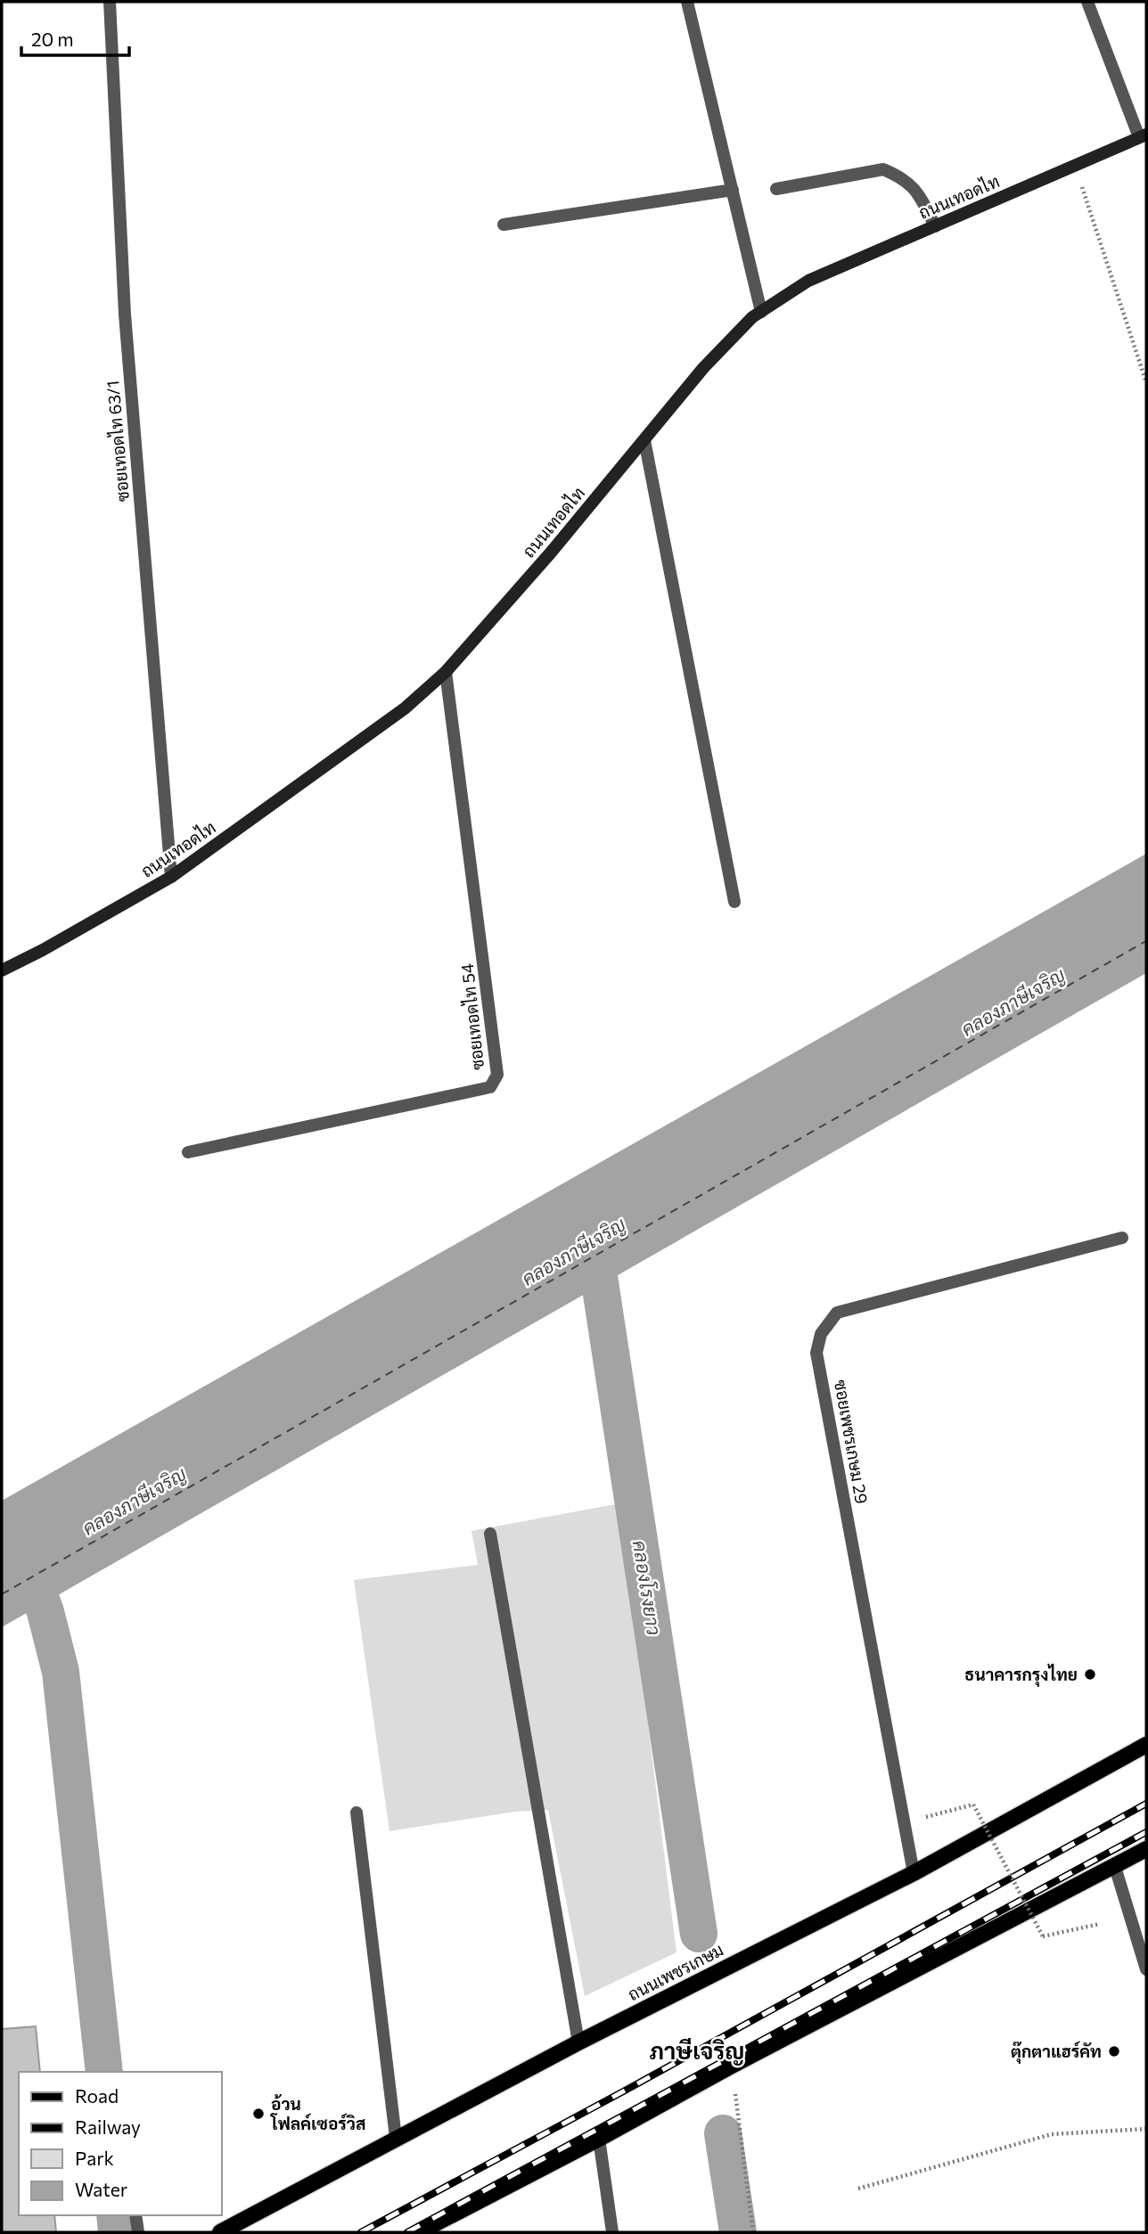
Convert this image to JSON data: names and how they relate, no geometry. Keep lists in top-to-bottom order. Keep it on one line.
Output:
{"streets":{"main road":["ถนนเทอดไท","ถนนเพชรเกษม"],"street":["ซอยเทอดไท 63/1","ซอยเทอดไท 54","ซอยเพชรเกษม 29"]},"crossings":[["ถนนเทอดไท","ซอยเทอดไท 63/1"],["ถนนเทอดไท","ซอยเทอดไท 54"],["ซอยเพชรเกษม 29","ถนนเพชรเกษม"]],"districts":["ภาษีเจริญ"],"water":["คลองภาษีเจริญ","คลองโรงยาว"],"places":["ธนาคารกรุงไทย","ตุ๊กตาแฮร์คัท","อ้วน โฟลค์เซอร์วิส"],"legend":["Road","Railway","Park","Water"],"scale_bar":"20 m"}
